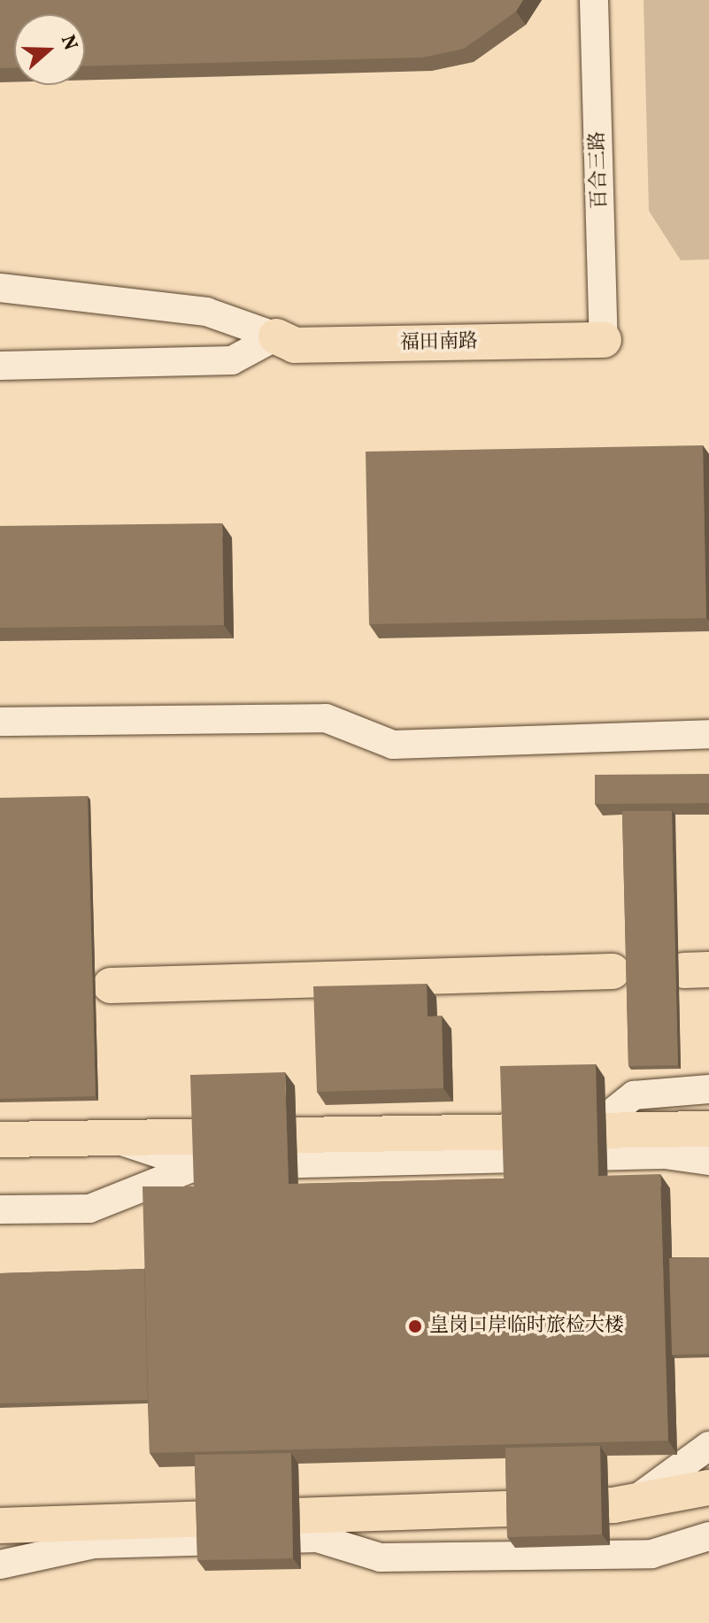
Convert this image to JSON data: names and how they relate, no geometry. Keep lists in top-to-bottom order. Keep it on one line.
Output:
{"streets":{"main road":["福田南路"],"street":["百合三路"]},"crossings":[["百合三路","福田南路"]],"places":["皇岗口岸临时旅检大楼"],"north":"right"}
